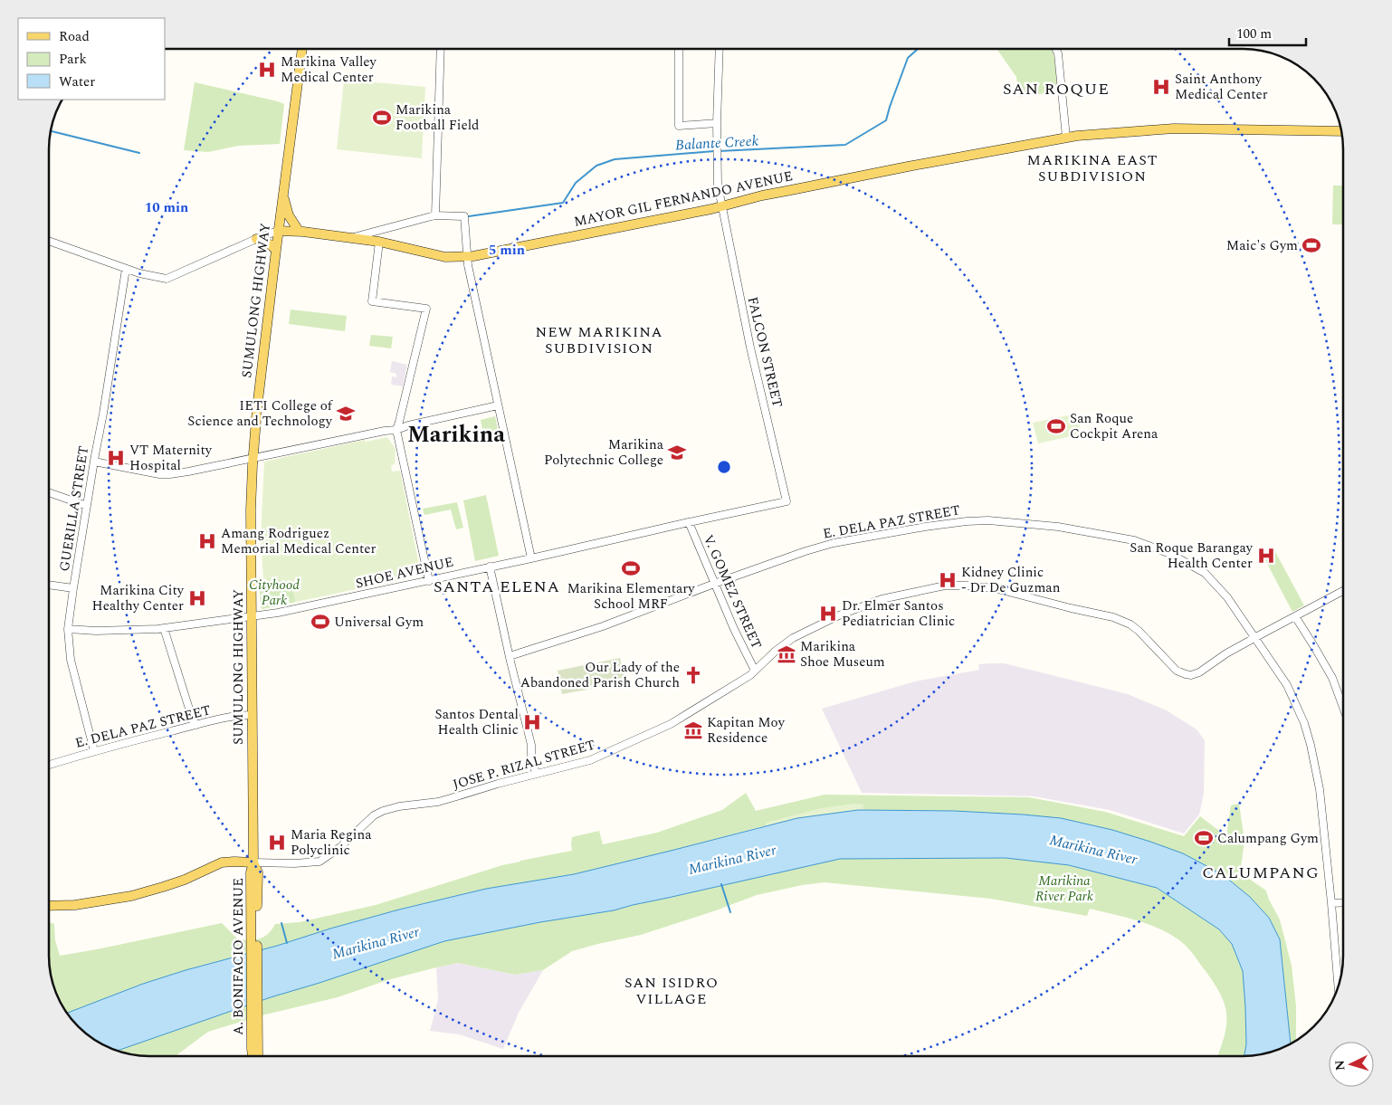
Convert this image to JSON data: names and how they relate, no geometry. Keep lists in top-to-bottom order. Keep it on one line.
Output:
{"streets":{"main road":["MAYOR GIL FERNANDO AVENUE","SUMULONG HIGHWAY","A. BONIFACIO AVENUE"],"street":["FALCON STREET","GUERILLA STREET","E. DELA PAZ STREET","SHOE AVENUE","V. GOMEZ STREET","JOSE P. RIZAL STREET"]},"crossings":[["MAYOR GIL FERNANDO AVENUE","SUMULONG HIGHWAY"],["MAYOR GIL FERNANDO AVENUE","FALCON STREET"],["MAYOR GIL FERNANDO AVENUE","GUERILLA STREET"],["SUMULONG HIGHWAY","E. DELA PAZ STREET"],["SUMULONG HIGHWAY","SHOE AVENUE"],["SUMULONG HIGHWAY","JOSE P. RIZAL STREET"],["SUMULONG HIGHWAY","A. BONIFACIO AVENUE"],["FALCON STREET","SHOE AVENUE"],["GUERILLA STREET","E. DELA PAZ STREET"],["GUERILLA STREET","SHOE AVENUE"],["E. DELA PAZ STREET","V. GOMEZ STREET"],["E. DELA PAZ STREET","JOSE P. RIZAL STREET"],["SHOE AVENUE","V. GOMEZ STREET"],["V. GOMEZ STREET","JOSE P. RIZAL STREET"],["JOSE P. RIZAL STREET","A. BONIFACIO AVENUE"]],"districts":["SAN ROQUE","MARIKINA EAST SUBDIVISION","NEW MARIKINA SUBDIVISION","Marikina","SANTA ELENA","CALUMPANG","SAN ISIDRO VILLAGE"],"water":["Balante Creek","Marikina River"],"parks":["Cityhood Park","Marikina River Park"],"places":{"hospital":["Marikina Valley Medical Center","Saint Anthony Medical Center","VT Maternity Hospital","Amang Rodriguez Memorial Medical Center","San Roque Barangay Health Center","Kidney Clinic - Dr De Guzman","Marikina City Healthy Center","Dr. Elmer Santos Pediatrician Clinic","Santos Dental Health Clinic","Maria Regina Polyclinic"],"sports":["Marikina Football Field","Maic's Gym","San Roque Cockpit Arena","Marikina Elementary School MRF","Universal Gym","Calumpang Gym"],"school or university":["IETI College of Science and Technology","Marikina Polytechnic College"],"museum":["Marikina Shoe Museum","Kapitan Moy Residence"],"church":["Our Lady of the Abandoned Parish Church"]},"legend":["Road","Park","Water"],"scale_bar":"100 m","north":"left","rings":["10 min","5 min"]}
